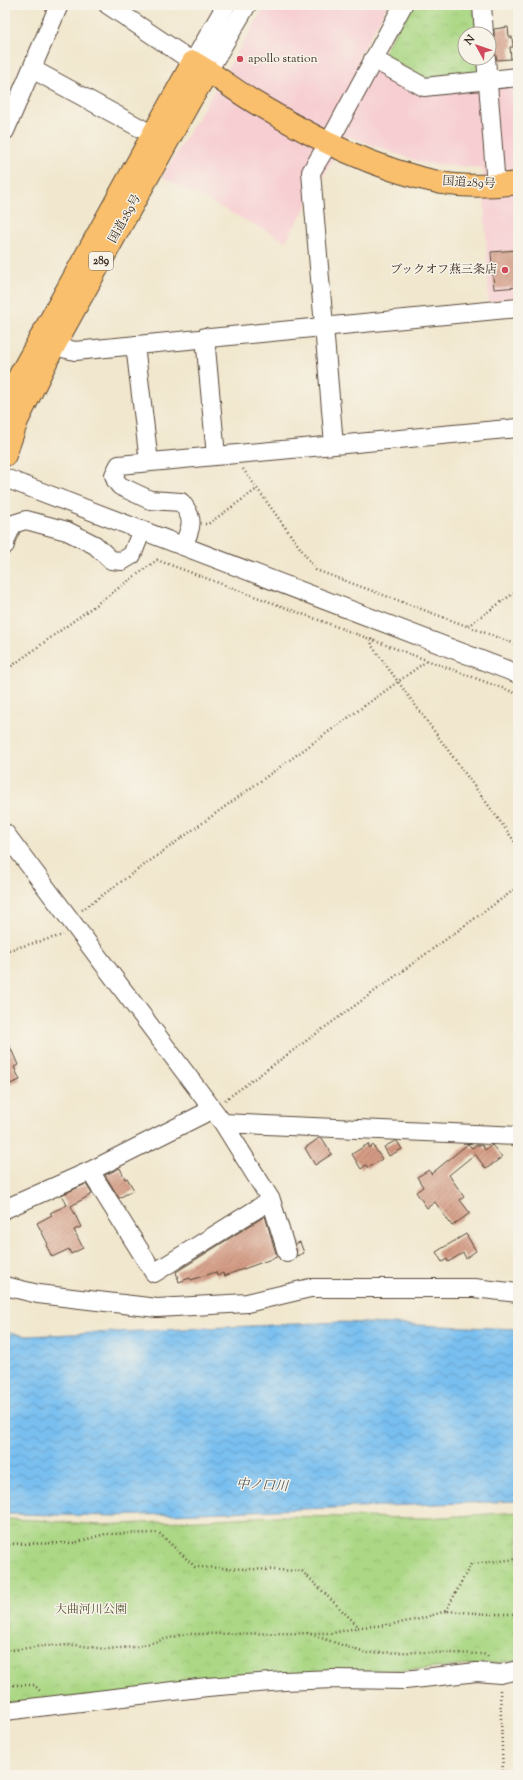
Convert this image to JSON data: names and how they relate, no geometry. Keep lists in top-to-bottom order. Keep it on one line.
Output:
{"streets":{"highway":["国道289号","289"]},"water":["中ノ口川"],"parks":["大曲河川公園"],"places":["apollo station","ブックオフ燕三条店"],"north":"top left"}
